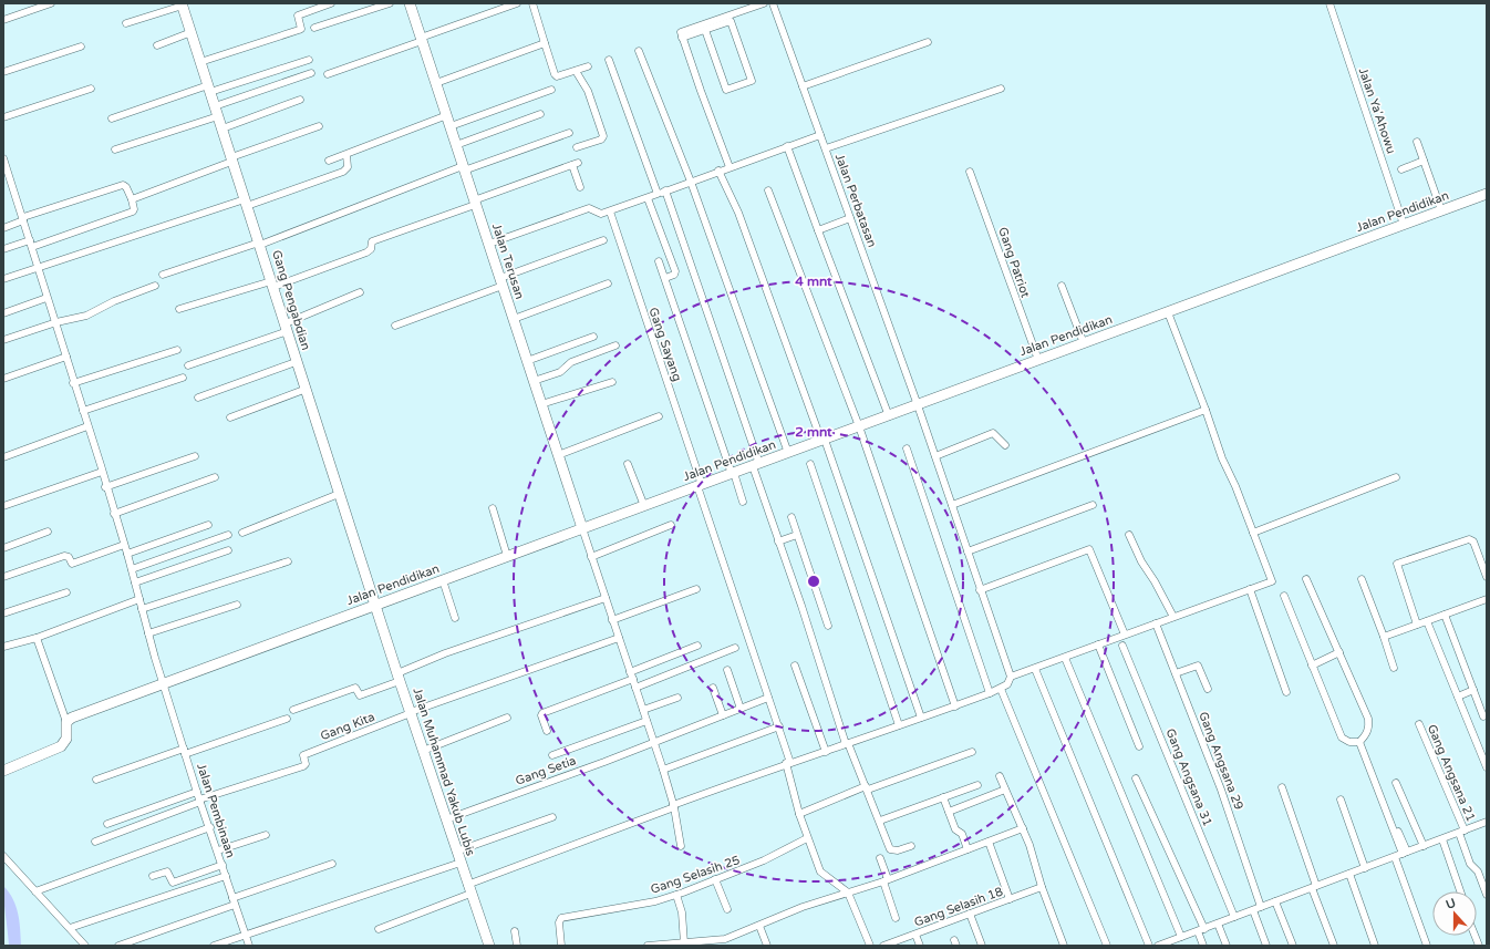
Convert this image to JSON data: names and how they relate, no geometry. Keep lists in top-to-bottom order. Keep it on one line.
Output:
{"streets":{"main road":["Jalan Pendidikan","Jalan Terusan","Gang Pengabdian","Jalan Muhammad Yakub Lubis"],"street":["Jalan Ya'Ahowu","Jalan Perbatasan","Gang Patriot","Gang Sayang","Gang Kita","Gang Angsana 29","Gang Setia","Gang Angsana 21","Gang Angsana 31","Jalan Pembinaan","Gang Selasih 25","Gang Selasih 18"]},"crossings":[["Jalan Ya'Ahowu","Jalan Pendidikan"],["Jalan Perbatasan","Jalan Pendidikan"],["Jalan Pendidikan","Jalan Terusan"],["Jalan Pendidikan","Gang Patriot"],["Jalan Pendidikan","Gang Pengabdian"],["Jalan Pendidikan","Gang Sayang"],["Jalan Pendidikan","Jalan Muhammad Yakub Lubis"],["Jalan Pendidikan","Jalan Pembinaan"],["Gang Pengabdian","Jalan Muhammad Yakub Lubis"],["Gang Sayang","Gang Setia"],["Gang Sayang","Gang Selasih 25"],["Gang Kita","Jalan Muhammad Yakub Lubis"],["Gang Kita","Jalan Pembinaan"],["Gang Setia","Jalan Muhammad Yakub Lubis"]],"north":"top","rings":["4 mnt","2 mnt"]}
